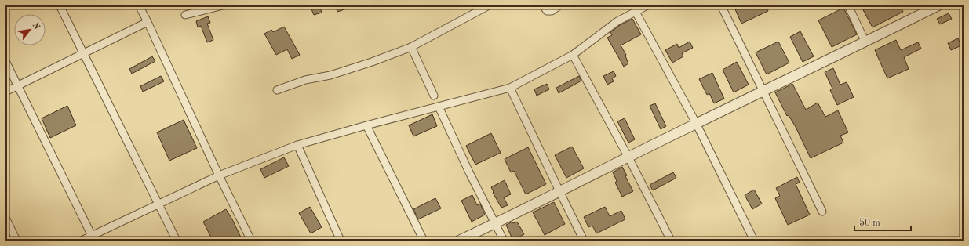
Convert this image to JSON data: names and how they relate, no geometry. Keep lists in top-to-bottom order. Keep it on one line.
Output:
{"scale_bar":"50 m","north":"top right"}
